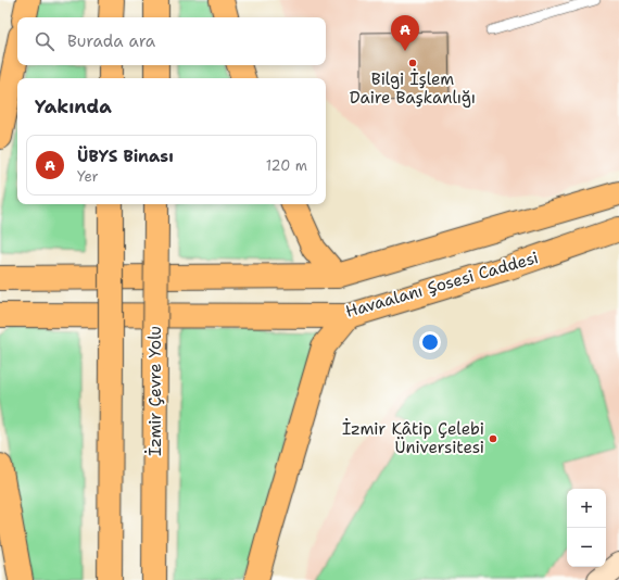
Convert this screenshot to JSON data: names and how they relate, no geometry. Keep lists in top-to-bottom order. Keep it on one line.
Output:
{"streets":{"main road":["Havaalanı Şosesi Caddesi","İzmir Çevre Yolu"]},"places":["Bilgi İşlem Daire Başkanlığı","İzmir Kâtip Çelebi Üniversitesi"],"page":{"pins":"A","search":"Burada ara","heading":"Yakında","list":[{"mark":"A","name":"ÜBYS Binası","note":"Yer","value":"120 m"}],"map_buttons":["+","−"]}}
